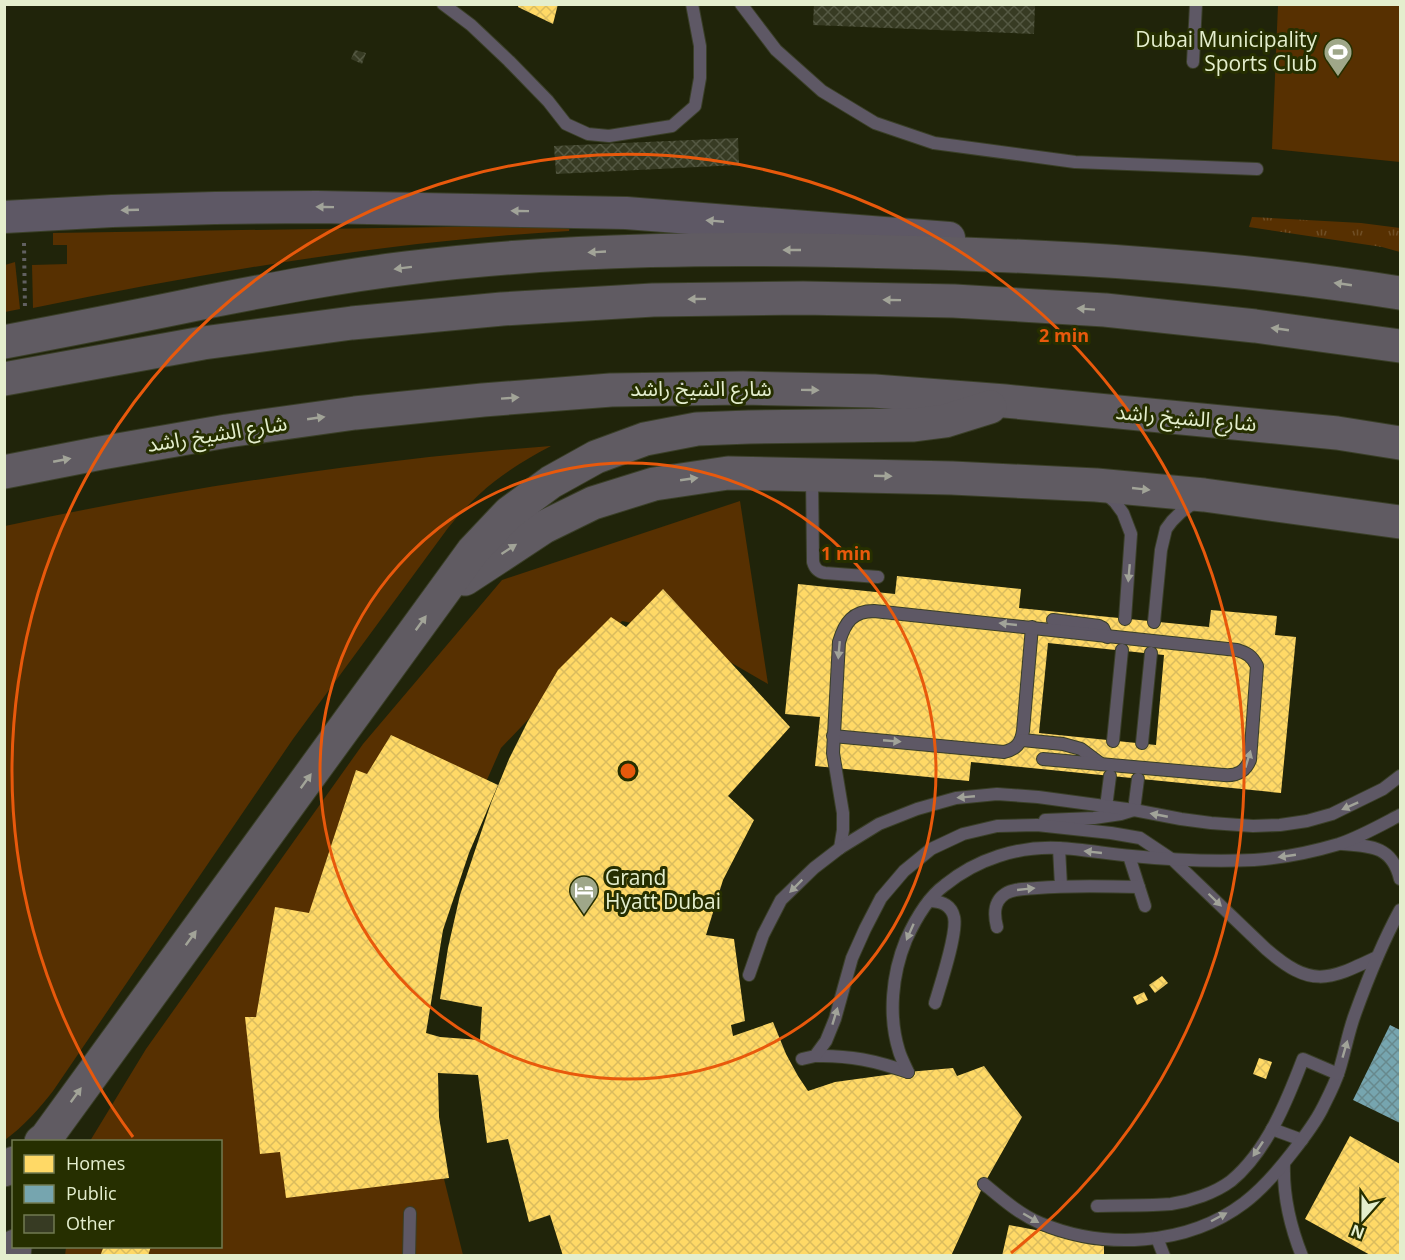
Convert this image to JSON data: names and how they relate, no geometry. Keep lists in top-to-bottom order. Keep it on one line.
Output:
{"streets":{"highway":["شارع الشيخ راشد"]},"places":{"sports":["Dubai Municipality Sports Club"],"hotel":["Grand Hyatt Dubai"]},"legend":["Homes","Public","Other"],"north":"bottom","rings":["2 min","1 min"]}
